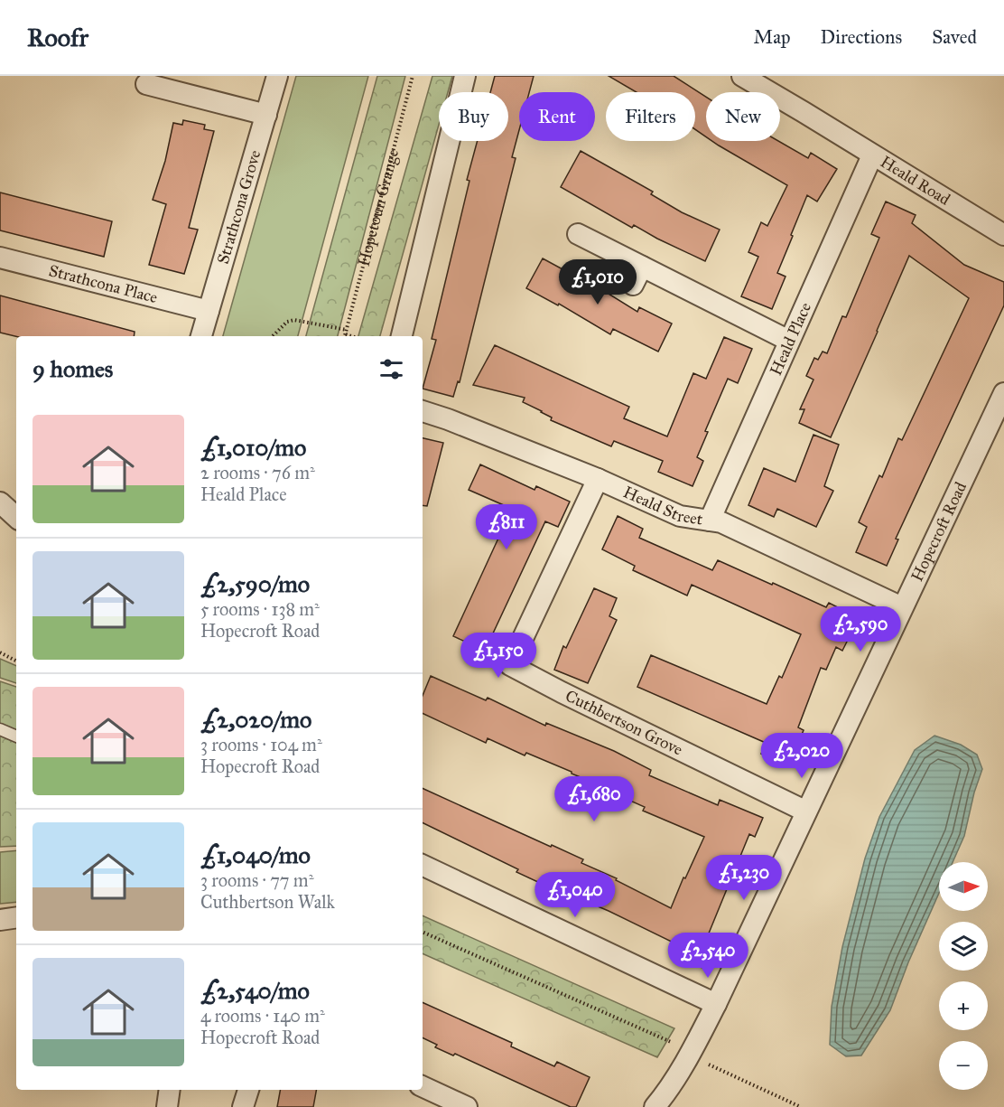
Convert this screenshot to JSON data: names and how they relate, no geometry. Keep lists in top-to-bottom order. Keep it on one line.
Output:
{"streets":{"street":["Heald Road","Strathcona Grove","Strathcona Place","Heald Place","Heald Street","Hopecroft Road","Cuthbertson Grove"],"path":["Hopetoun Grange"]},"crossings":[["Heald Road","Heald Place"],["Strathcona Grove","Strathcona Place"],["Heald Place","Heald Street"],["Heald Street","Hopecroft Road"],["Heald Street","Cuthbertson Grove"],["Hopecroft Road","Cuthbertson Grove"]],"north":"right","page":{"header":"Roofr","nav":["Map","Directions","Saved"],"chip":["Buy","Rent","Filters","New"],"price":["£1,010","£811","£2,590","£1,150","£2,020","£1,680","£1,230","£1,040","£2,540"],"heading":"9 homes","list":[{"name":"£1,010/mo","note":"2 rooms · 76 m² · Heald Place"},{"name":"£2,590/mo","note":"5 rooms · 138 m² · Hopecroft Road"},{"name":"£2,020/mo","note":"3 rooms · 104 m² · Hopecroft Road"},{"name":"£1,040/mo","note":"3 rooms · 77 m² · Cuthbertson Walk"},{"name":"£2,540/mo","note":"4 rooms · 140 m² · Hopecroft Road"}],"map_buttons":["+","−"]}}
